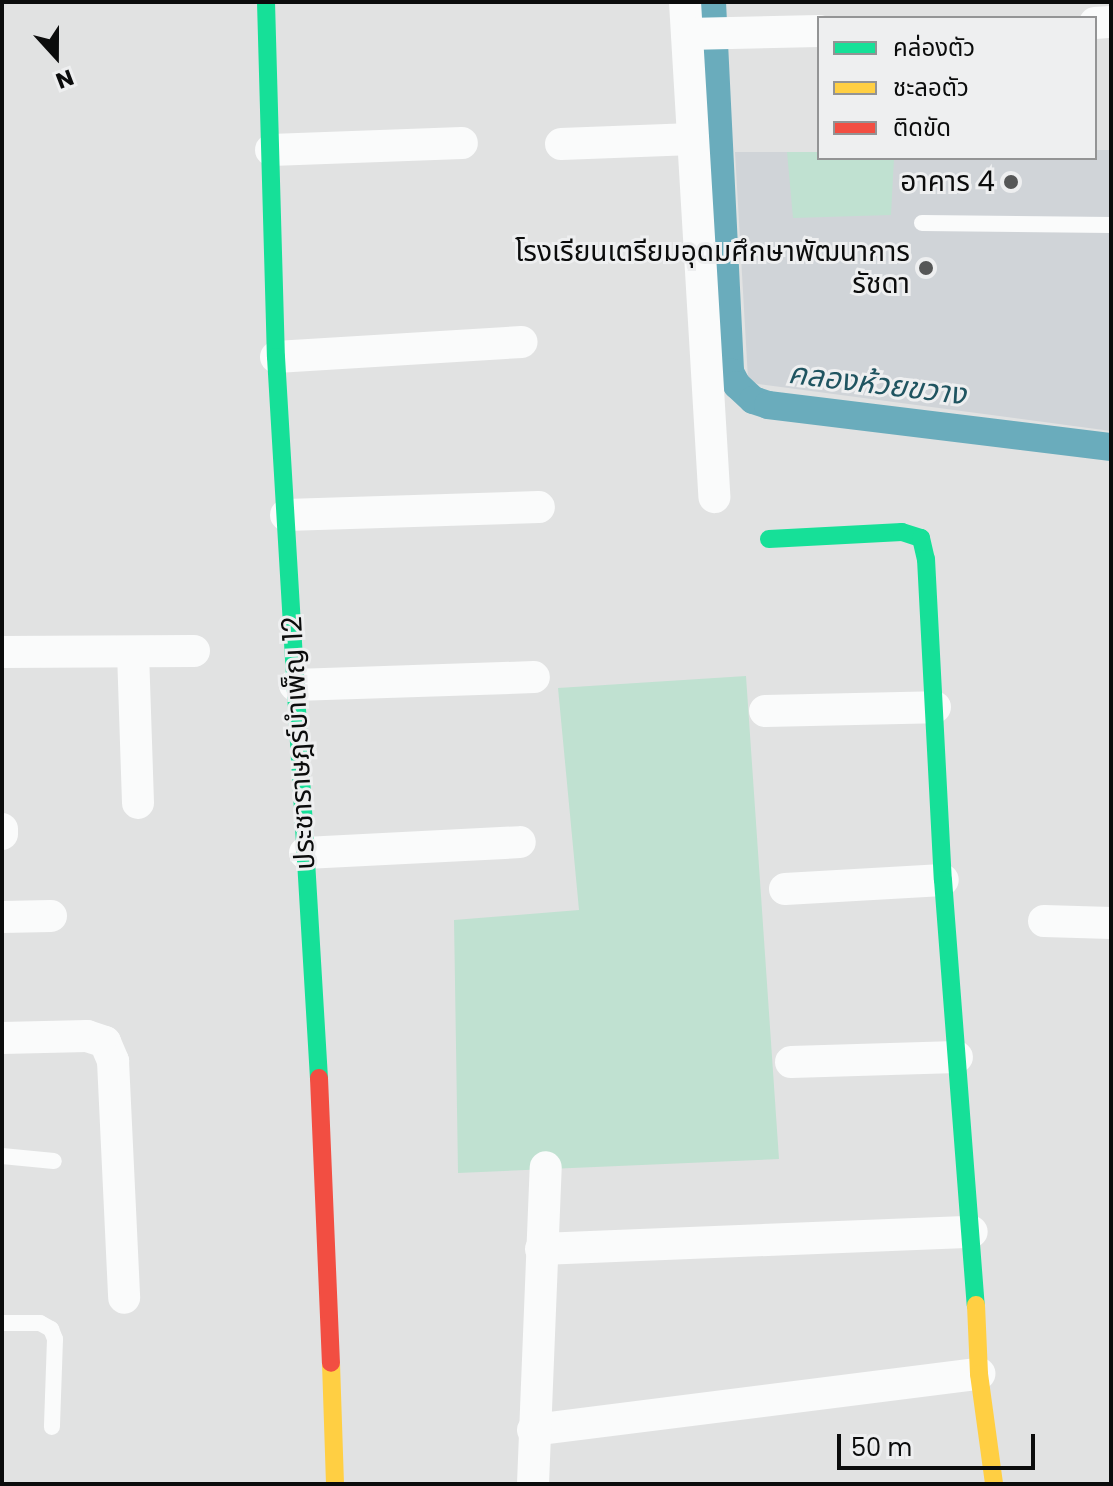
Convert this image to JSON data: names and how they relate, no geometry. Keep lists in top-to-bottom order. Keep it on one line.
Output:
{"streets":{"street":["ประชาราษฎร์บำเพ็ญ 12"]},"water":["คลองห้วยขวาง"],"places":["อาคาร 4","โรงเรียนเตรียมอุดมศึกษาพัฒนาการ รัชดา"],"legend":["คล่องตัว","ชะลอตัว","ติดขัด"],"scale_bar":"50 m","north":"bottom"}
